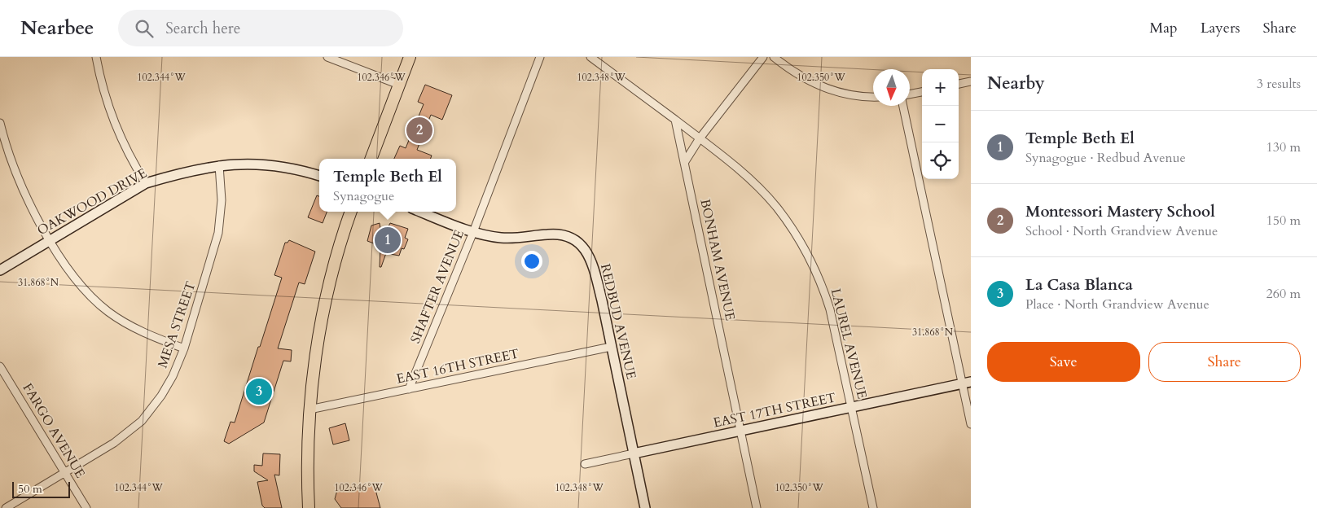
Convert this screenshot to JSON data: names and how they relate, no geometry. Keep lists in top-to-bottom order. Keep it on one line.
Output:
{"streets":{"street":["OAKWOOD DRIVE","BONHAM AVENUE","SHAFTER AVENUE","REDBUD AVENUE","MESA STREET","LAUREL AVENUE","EAST 16TH STREET","EAST 17TH STREET","FARGO AVENUE"]},"crossings":[["OAKWOOD DRIVE","MESA STREET"],["BONHAM AVENUE","LAUREL AVENUE"],["BONHAM AVENUE","EAST 17TH STREET"],["SHAFTER AVENUE","REDBUD AVENUE"],["SHAFTER AVENUE","EAST 16TH STREET"],["REDBUD AVENUE","EAST 16TH STREET"],["REDBUD AVENUE","EAST 17TH STREET"],["MESA STREET","FARGO AVENUE"],["LAUREL AVENUE","EAST 17TH STREET"]],"scale_bar":"50 m","north":"bottom","page":{"header":"Nearbee","search":"Search here","nav":["Map","Layers","Share"],"heading":["Nearby","3 results"],"map_buttons":["+","−"],"list":[{"mark":"1","name":"Temple Beth El","note":"Synagogue · Redbud Avenue","value":"130 m"},{"mark":"2","name":"Montessori Mastery School","note":"School · North Grandview Avenue","value":"150 m"},{"mark":"3","name":"La Casa Blanca","note":"Place · North Grandview Avenue","value":"260 m"}],"pins":["2","1","3"],"popup":["Temple Beth El","Synagogue"],"buttons":["Save","Share"],"scale":"50 m"},"coordinates":["102.344°W","102.346°W","102.348°W","102.350°W","31.868°N"]}
